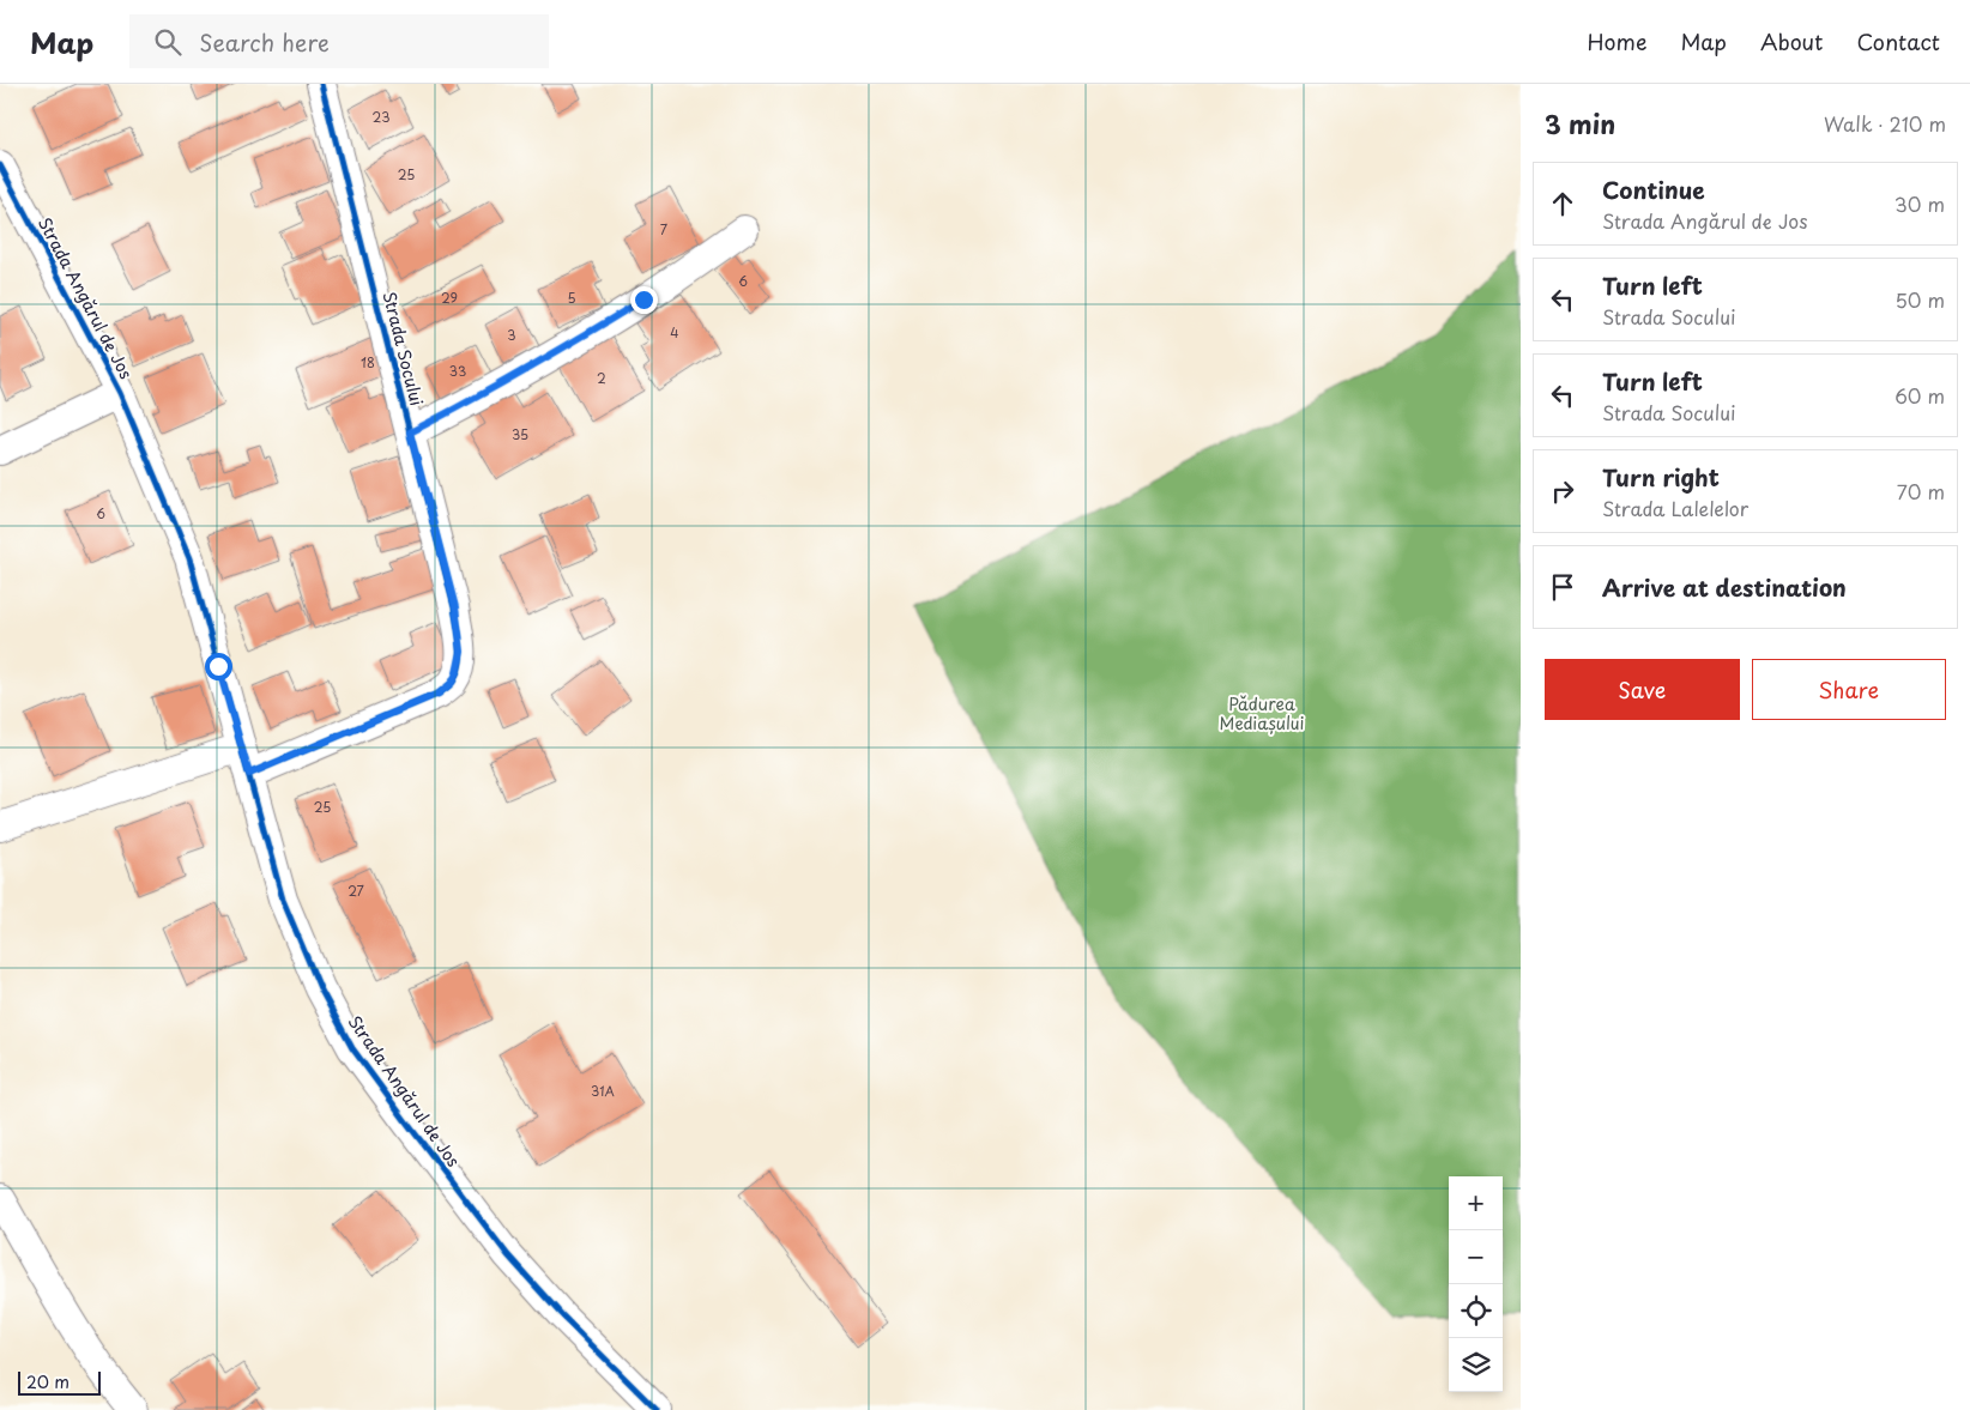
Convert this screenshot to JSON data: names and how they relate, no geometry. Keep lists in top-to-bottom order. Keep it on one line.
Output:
{"streets":{"street":["Strada Angărul de Jos","Strada Socului"]},"crossings":[["Strada Angărul de Jos","Strada Socului"]],"parks":["Pădurea Mediașului"],"house_numbers":["23","25","7","6","29","5","4","3","18","33","2","35","6","25","27","31A"],"scale_bar":"20 m","page":{"header":"Map","search":"Search here","nav":["Home","Map","About","Contact"],"heading":["3 min","Walk · 210 m"],"list":[["Continue","Strada Angărul de Jos","30 m"],["Turn left","Strada Socului","50 m"],["Turn left","Strada Socului","60 m"],["Turn right","Strada Lalelelor","70 m"],"Arrive at destination"],"buttons":["Save","Share"],"map_buttons":["+","−"],"scale":"20 m"}}
